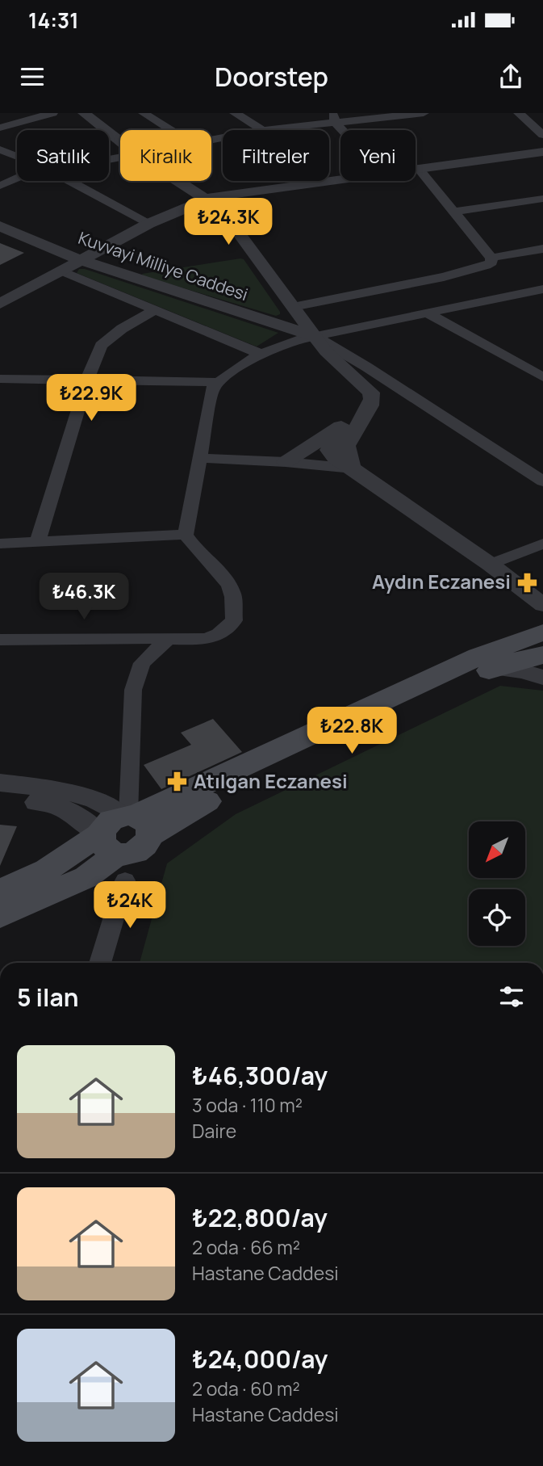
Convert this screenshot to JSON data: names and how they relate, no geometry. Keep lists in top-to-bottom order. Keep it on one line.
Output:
{"streets":{"street":["Kuvvayi Milliye Caddesi"]},"places":{"pharmacy":["Aydın Eczanesi","Atılgan Eczanesi"]},"north":"bottom left","page":{"status":"14:31","header":"Doorstep","chip":["Satılık","Kiralık","Filtreler","Yeni"],"price":["₺24.3K","₺22.9K","₺46.3K","₺22.8K","₺24K"],"heading":"5 ilan","list":[{"name":"₺46,300/ay","note":"3 oda · 110 m² · Daire"},{"name":"₺22,800/ay","note":"2 oda · 66 m² · Hastane Caddesi"},{"name":"₺24,000/ay","note":"2 oda · 60 m² · Hastane Caddesi"}]}}
